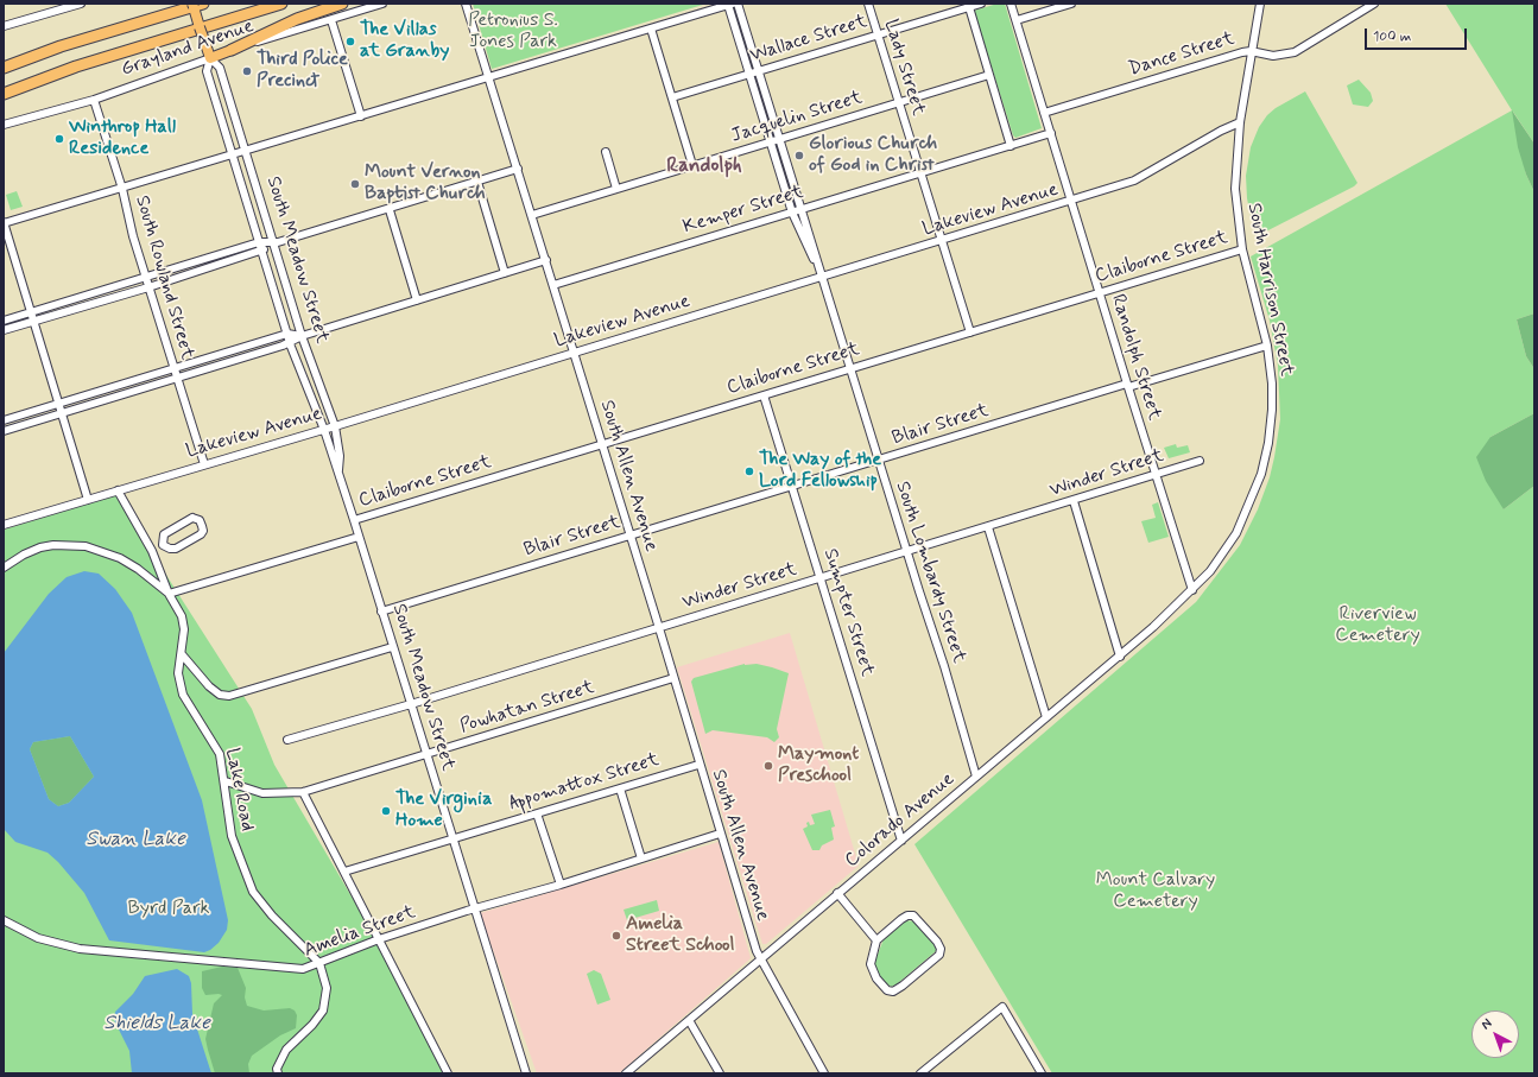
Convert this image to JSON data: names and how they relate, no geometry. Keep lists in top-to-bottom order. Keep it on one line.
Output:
{"streets":{"main road":["Grayland Avenue","South Meadow Street"],"street":["Wallace Street","Dance Street","Lady Street","Jacquelin Street","Kemper Street","Lakeview Avenue","Claiborne Street","South Rowland Street","South Harrison Street","Randolph Street","Blair Street","Winder Street","South Allen Avenue","South Lombardy Street","Sumpter Street","Powhatan Street","Appomattox Street","Lake Road","Colorado Avenue","Amelia Street"]},"crossings":[["Wallace Street","Lady Street"],["Wallace Street","South Lombardy Street"],["Grayland Avenue","South Meadow Street"],["Grayland Avenue","South Rowland Street"],["Dance Street","South Harrison Street"],["Dance Street","Randolph Street"],["Lady Street","Jacquelin Street"],["Lady Street","Kemper Street"],["Lady Street","Lakeview Avenue"],["Lady Street","Claiborne Street"],["Jacquelin Street","South Allen Avenue"],["Jacquelin Street","South Lombardy Street"],["Kemper Street","Randolph Street"],["Kemper Street","South Allen Avenue"],["Kemper Street","South Lombardy Street"],["Lakeview Avenue","South Meadow Street"],["Lakeview Avenue","South Rowland Street"],["Lakeview Avenue","South Harrison Street"],["Lakeview Avenue","Randolph Street"],["Lakeview Avenue","South Allen Avenue"],["Lakeview Avenue","South Lombardy Street"],["Lakeview Avenue","Lake Road"],["Claiborne Street","South Meadow Street"],["Claiborne Street","South Harrison Street"],["Claiborne Street","Randolph Street"],["Claiborne Street","South Allen Avenue"],["Claiborne Street","South Lombardy Street"],["Claiborne Street","Sumpter Street"],["South Meadow Street","Blair Street"],["South Meadow Street","Winder Street"],["South Meadow Street","Powhatan Street"],["South Meadow Street","Appomattox Street"],["South Meadow Street","Amelia Street"],["South Harrison Street","Randolph Street"],["South Harrison Street","Blair Street"],["South Harrison Street","Colorado Avenue"],["Randolph Street","Blair Street"],["Randolph Street","Winder Street"],["Randolph Street","Colorado Avenue"],["Blair Street","South Allen Avenue"],["Blair Street","South Lombardy Street"],["Blair Street","Sumpter Street"],["Winder Street","South Allen Avenue"],["Winder Street","South Lombardy Street"],["Winder Street","Sumpter Street"],["South Allen Avenue","Powhatan Street"],["South Allen Avenue","Appomattox Street"],["South Allen Avenue","Colorado Avenue"],["South Allen Avenue","Amelia Street"],["South Lombardy Street","Colorado Avenue"],["Sumpter Street","Colorado Avenue"],["Powhatan Street","Lake Road"],["Lake Road","Amelia Street"]],"districts":["Randolph"],"water":["Swan Lake","Shields Lake"],"parks":["Petronius S. Jones Park","Riverview Cemetery","Mount Calvary Cemetery","Byrd Park"],"places":["The Villas at Granby","Third Police Precinct","Winthrop Hall Residence","Glorious Church of God in Christ","Mount Vernon Baptist Church","The Way of the Lord Fellowship","Maymont Preschool","The Virginia Home","Amelia Street School"],"scale_bar":"100 m","north":"top left"}
